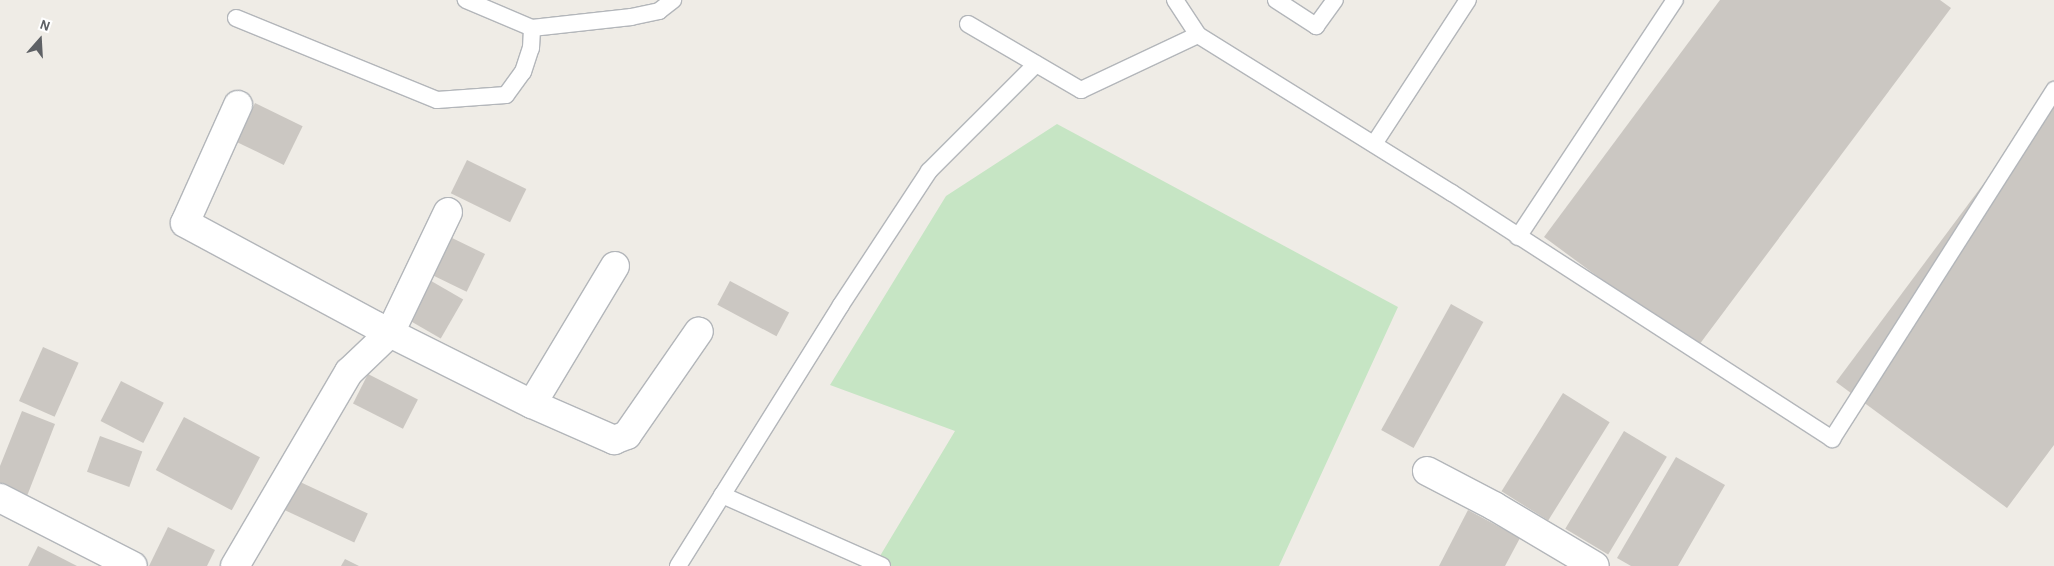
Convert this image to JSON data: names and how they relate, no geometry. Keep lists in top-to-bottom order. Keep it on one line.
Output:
{"north":"top"}
